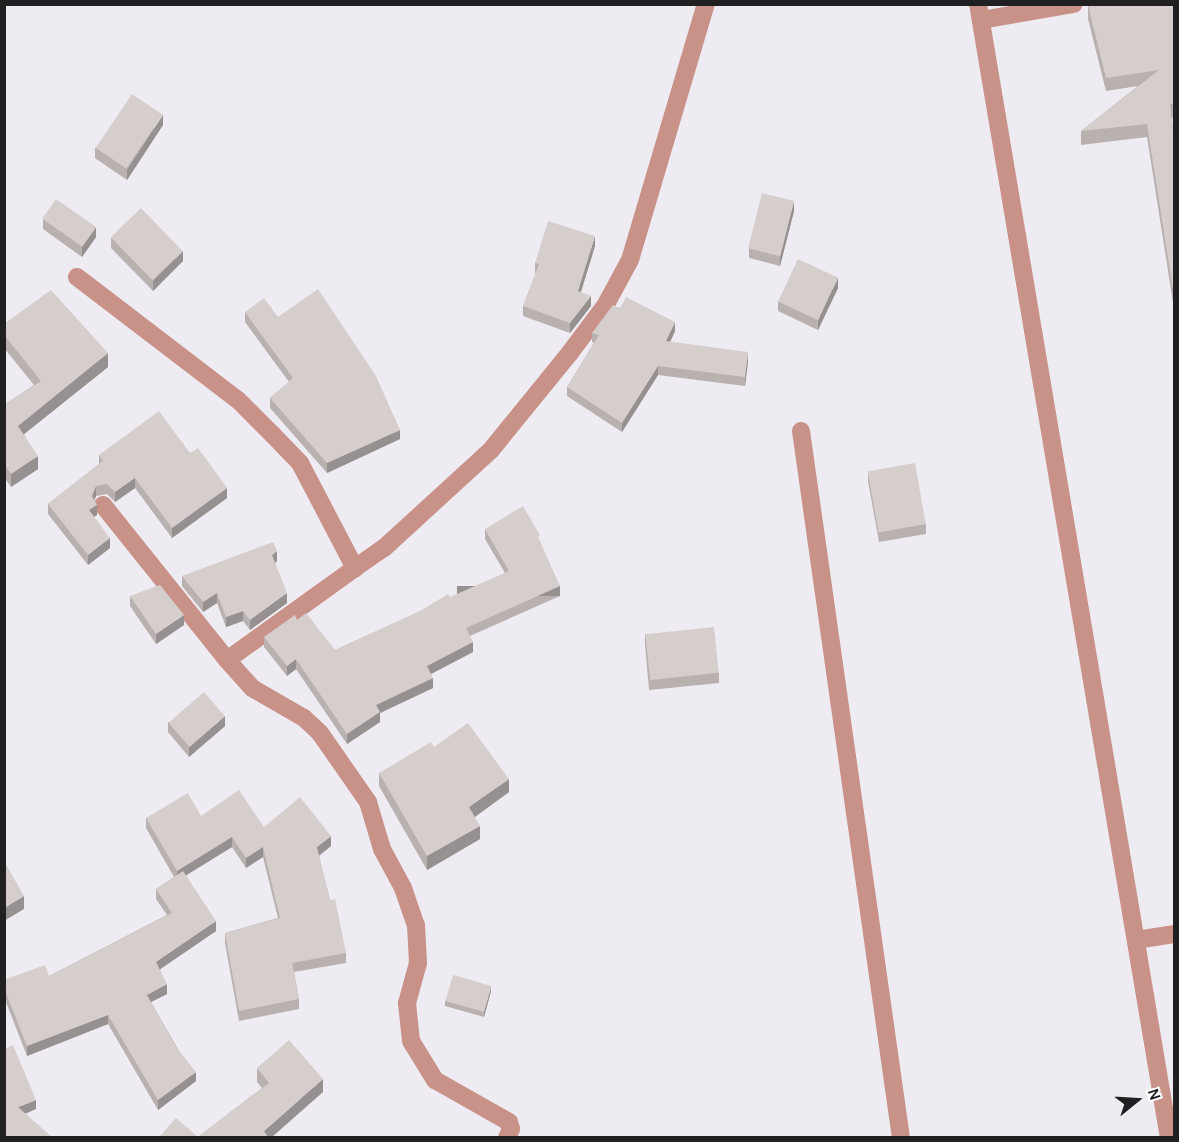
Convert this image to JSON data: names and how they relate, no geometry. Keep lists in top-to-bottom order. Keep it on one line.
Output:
{"north":"right"}
